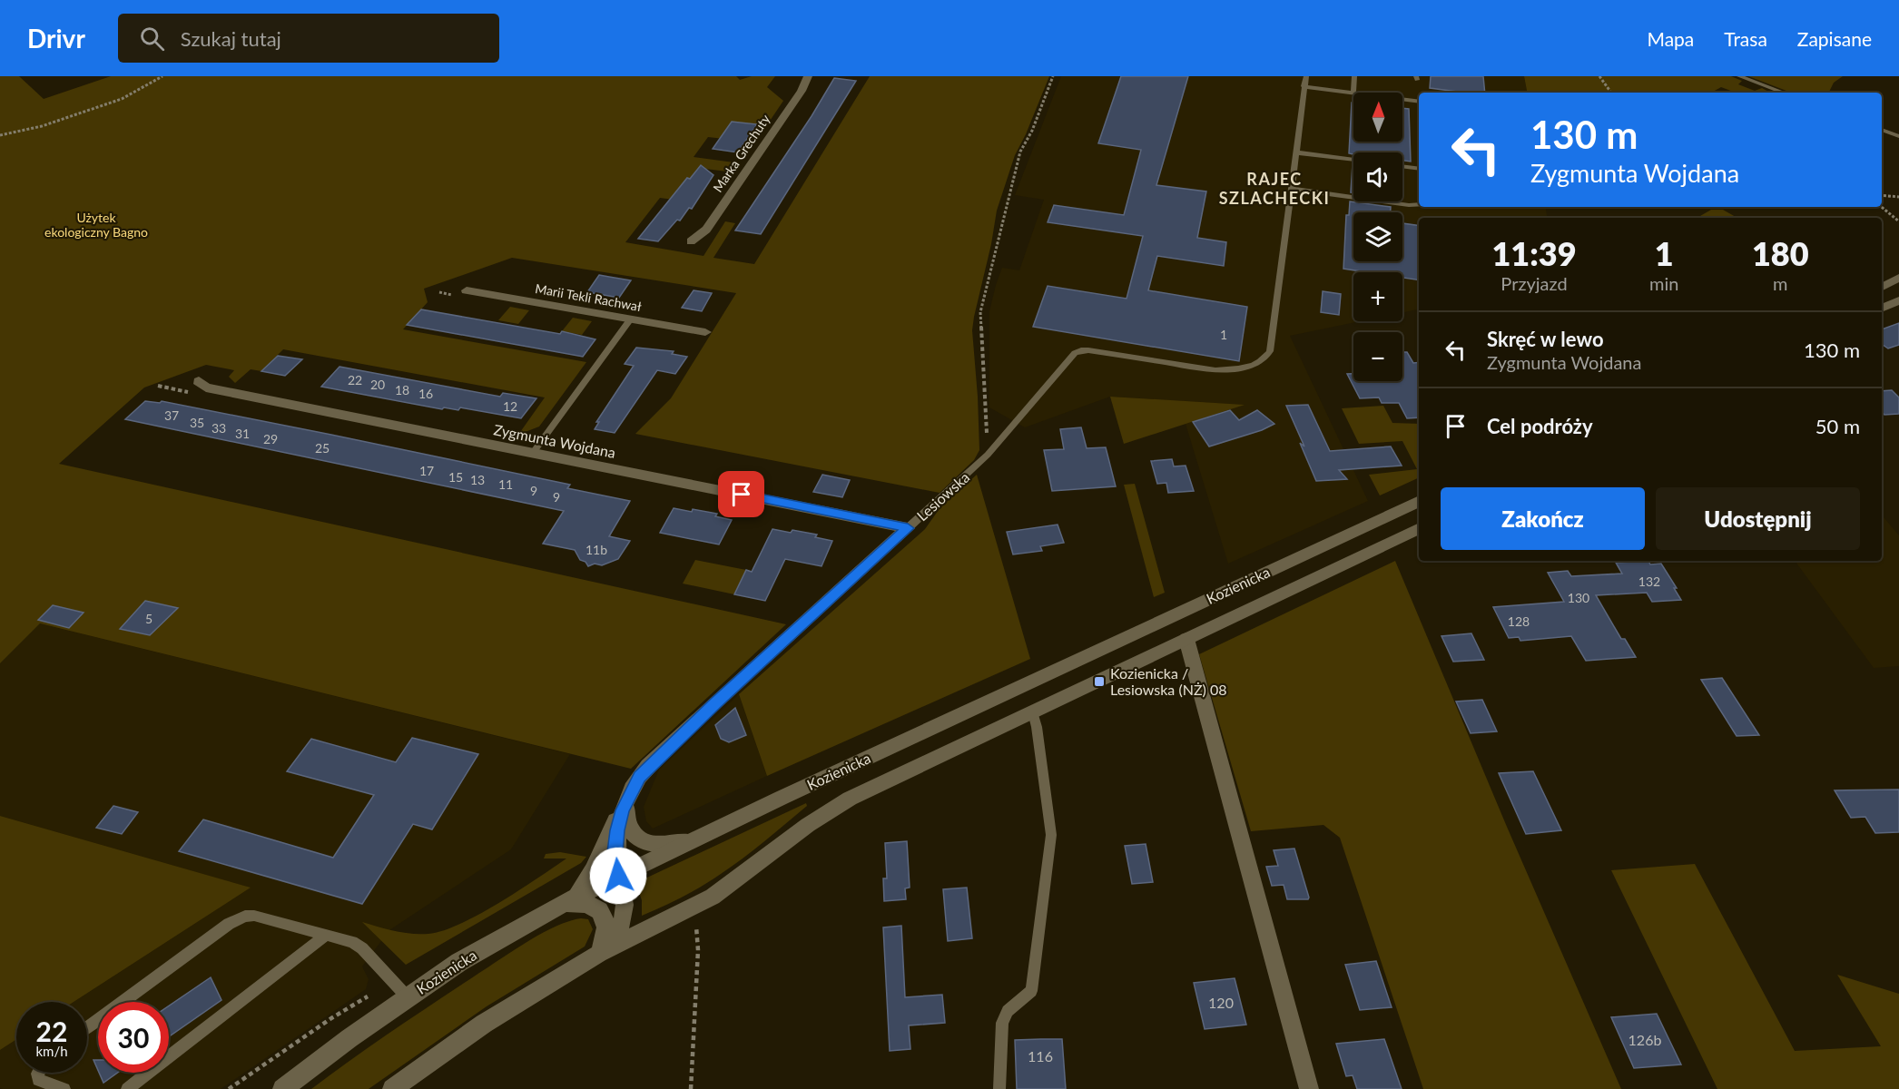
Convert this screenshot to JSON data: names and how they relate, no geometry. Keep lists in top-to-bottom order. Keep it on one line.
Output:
{"streets":{"street":["Marka Grechuty","Marii Tekli Rachwał","Zygmunta Wojdana","Lesiowska","Kozienicka"]},"crossings":[["Zygmunta Wojdana","Lesiowska"],["Lesiowska","Kozienicka"]],"districts":["RAJEC SZLACHECKI"],"parks":["Użytek ekologiczny Bagno"],"places":{"transit":["Kozienicka / Lesiowska (NŻ) 08"]},"house_numbers":["1","22","20","18","16","12","37","35","33","31","29","25","17","15","13","11","9","9","11b","132","130","5","128","120","126b","116"],"north":"top","page":{"header":"Drivr","search":"Szukaj tutaj","nav":["Mapa","Trasa","Zapisane"],"map_buttons":["+","−"],"turn":["130 m","Zygmunta Wojdana"],"eta":["11:39","Przyjazd","1","min","180","m"],"list":[{"name":"Skręć w lewo","note":"Zygmunta Wojdana","value":"130 m"},{"name":"Cel podróży","value":"50 m"}],"buttons":["Zakończ","Udostępnij"],"speed":"22 km/h","limit":"30"}}
